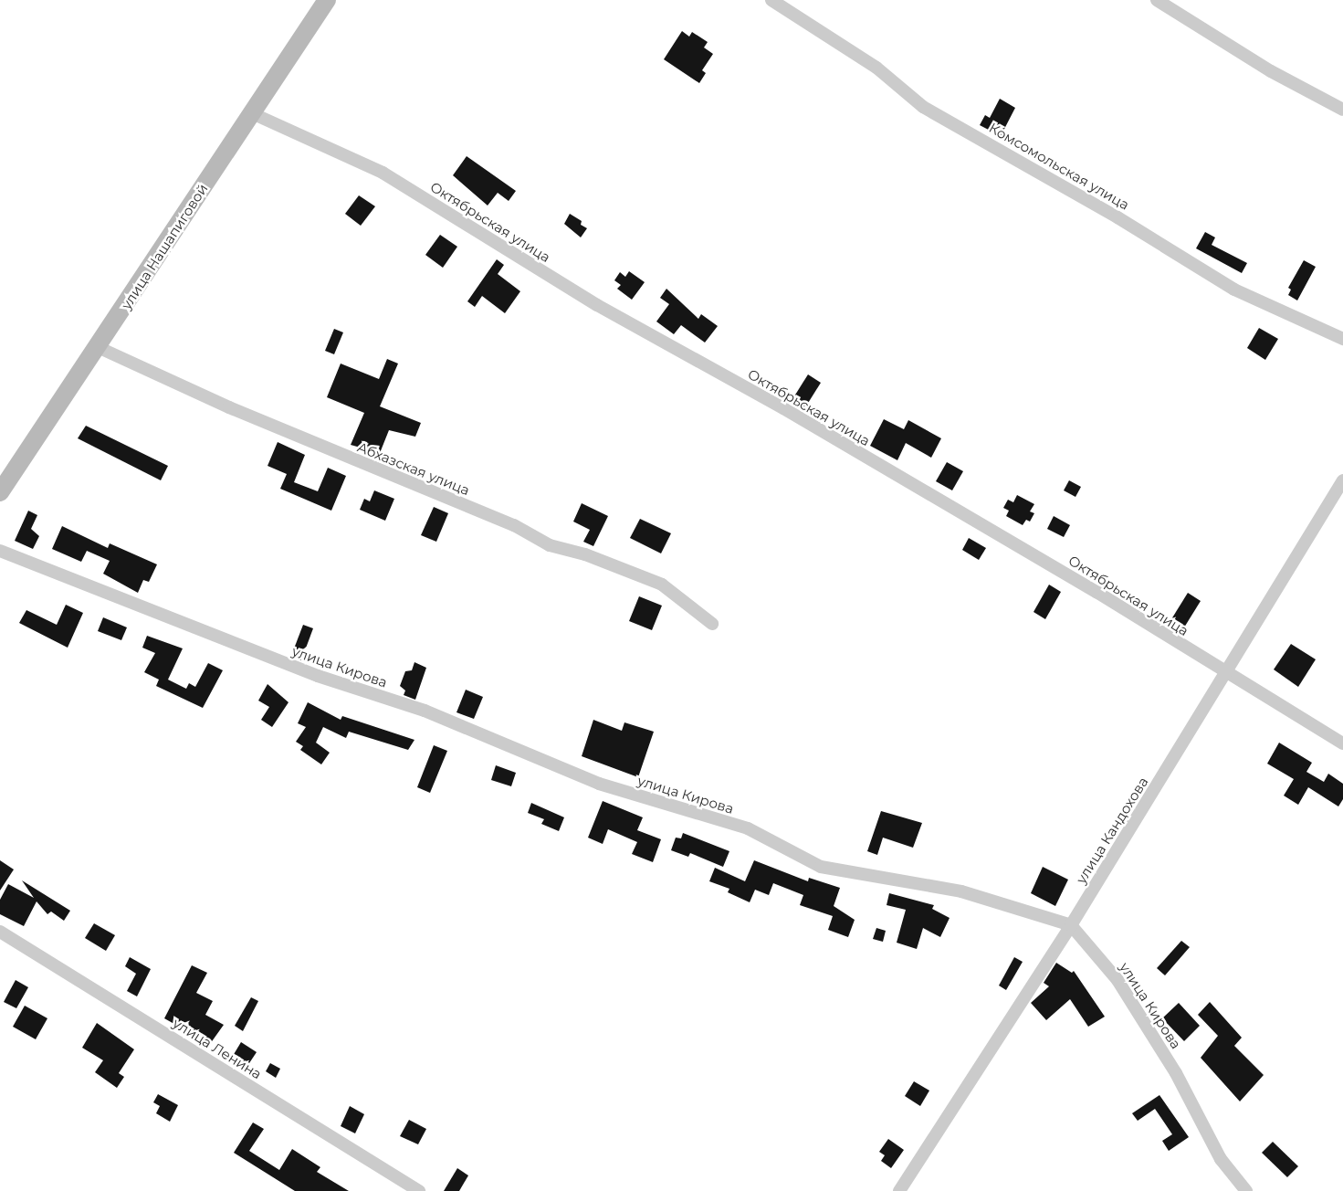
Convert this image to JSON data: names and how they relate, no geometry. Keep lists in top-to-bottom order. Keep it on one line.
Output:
{"streets":{"street":["Комсомольская улица","Октябрьская улица","улица Нашапиговой","Абхазская улица","улица Кирова","улица Кандохова","улица Ленина"]},"crossings":[["Октябрьская улица","улица Нашапиговой"],["Октябрьская улица","улица Кандохова"],["улица Нашапиговой","Абхазская улица"],["улица Кирова","улица Кандохова"]]}
